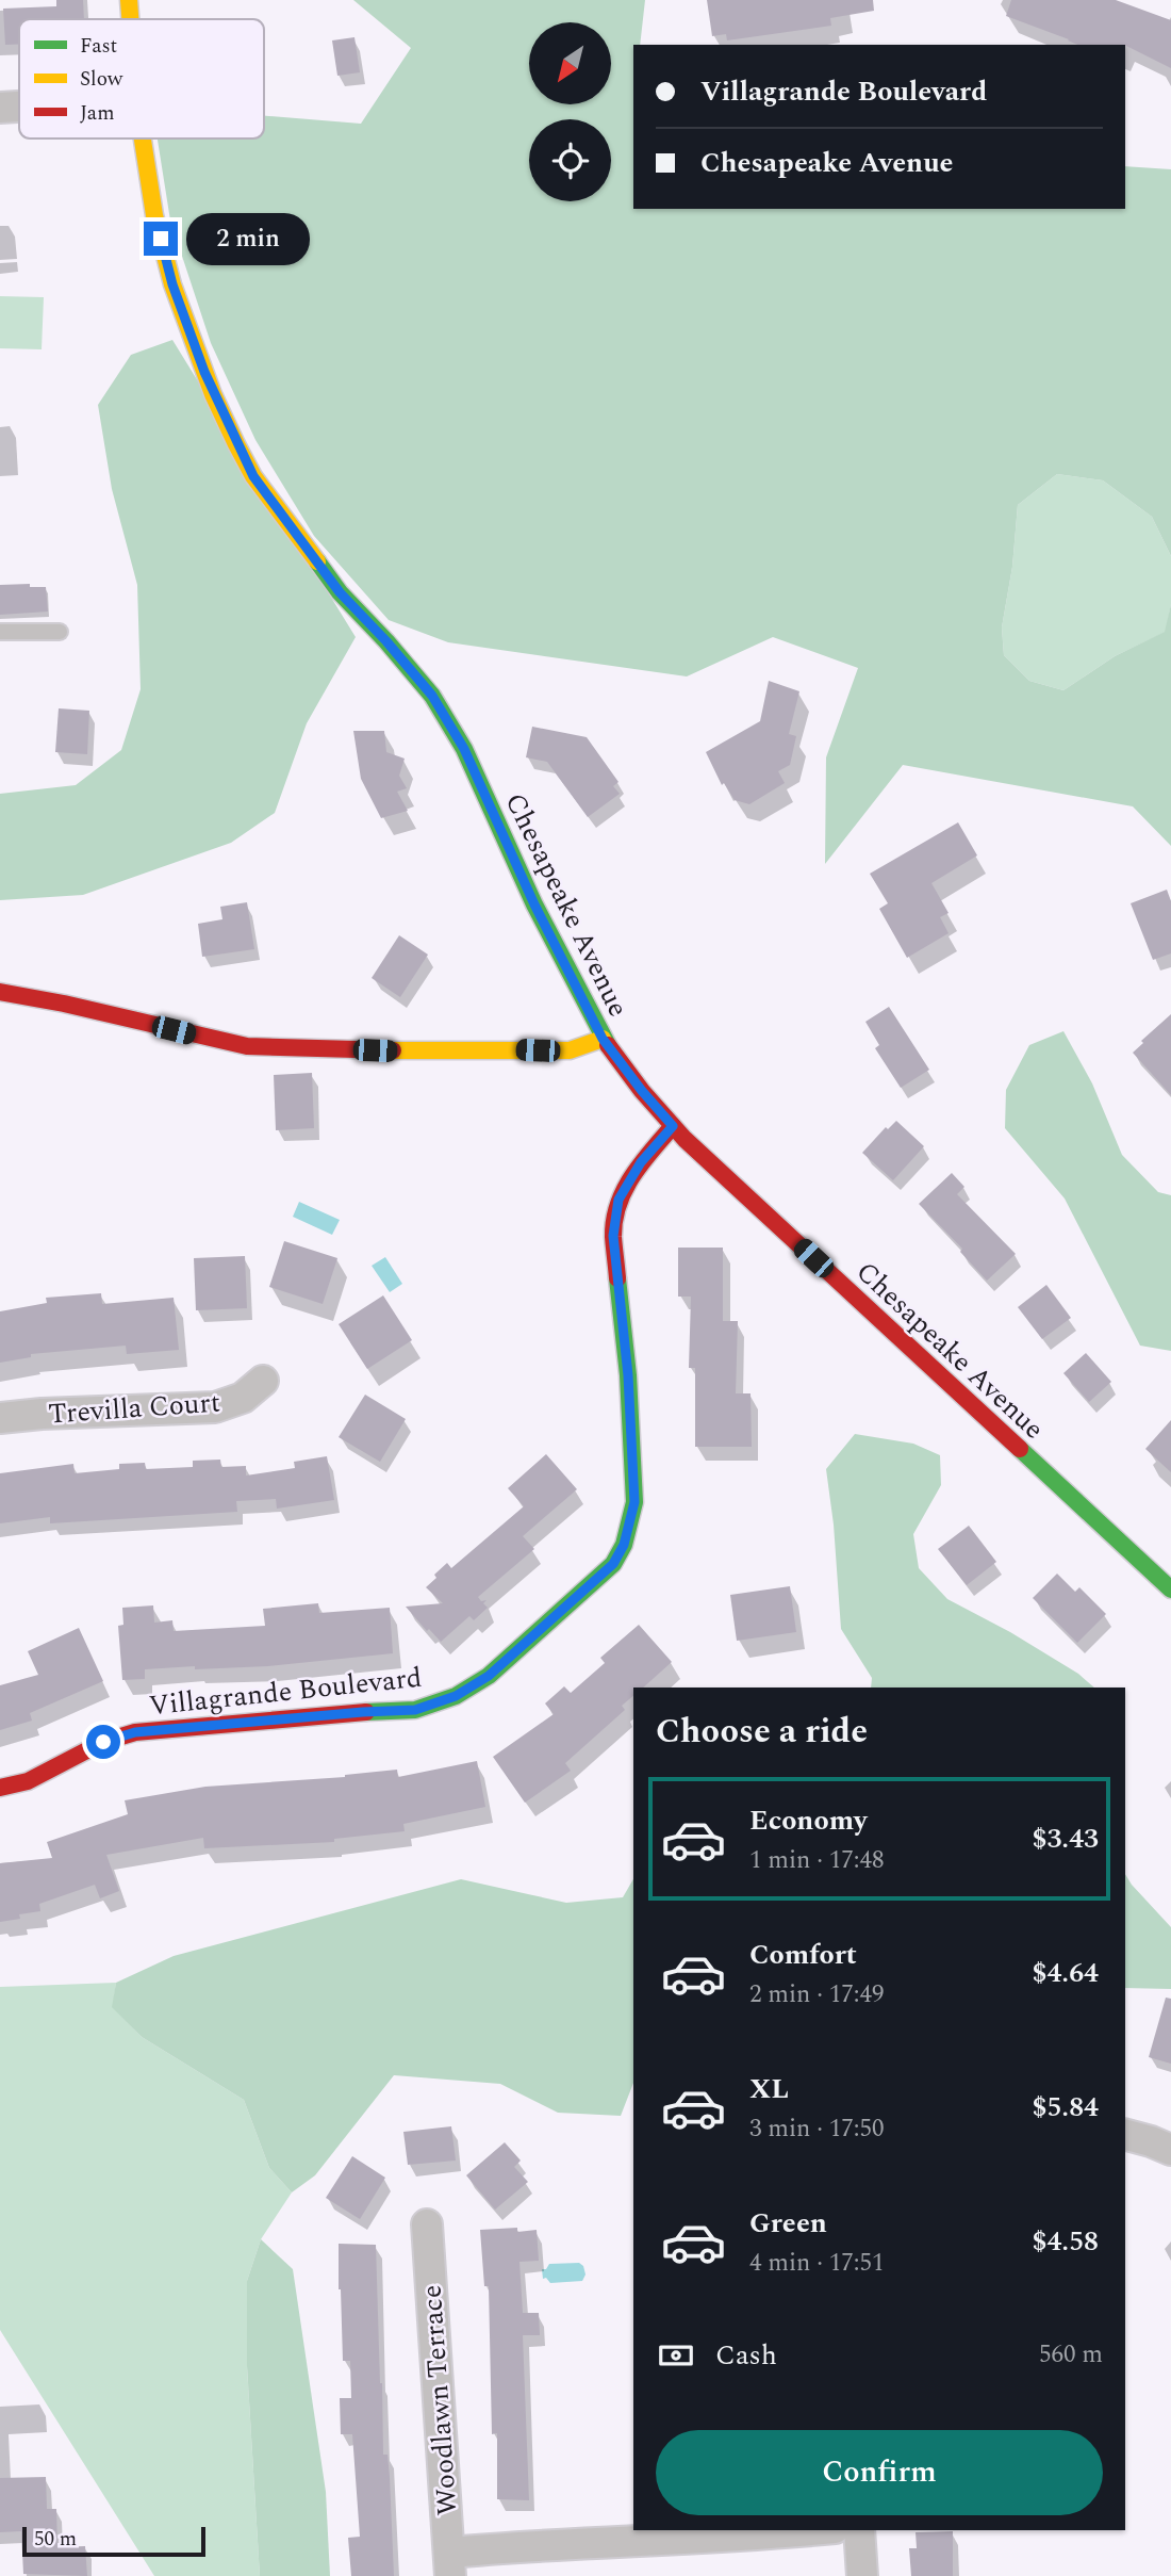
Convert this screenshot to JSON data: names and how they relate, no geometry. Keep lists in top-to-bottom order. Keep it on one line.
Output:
{"streets":{"street":["Chesapeake Avenue","Trevilla Court","Villagrande Boulevard","Woodlawn Terrace"]},"crossings":[["Chesapeake Avenue","Villagrande Boulevard"]],"legend":["Fast","Slow","Jam"],"scale_bar":"50 m","north":"bottom left","page":{"banner":["Villagrande Boulevard","Chesapeake Avenue"],"bubble":"2 min","heading":"Choose a ride","list":[{"name":"Economy","note":"1 min · 17:48","value":"$3.43"},{"name":"Comfort","note":"2 min · 17:49","value":"$4.64"},{"name":"XL","note":"3 min · 17:50","value":"$5.84"},{"name":"Green","note":"4 min · 17:51","value":"$4.58"}],"pay":["Cash","560 m"],"buttons":"Confirm","scale":"50 m"}}
